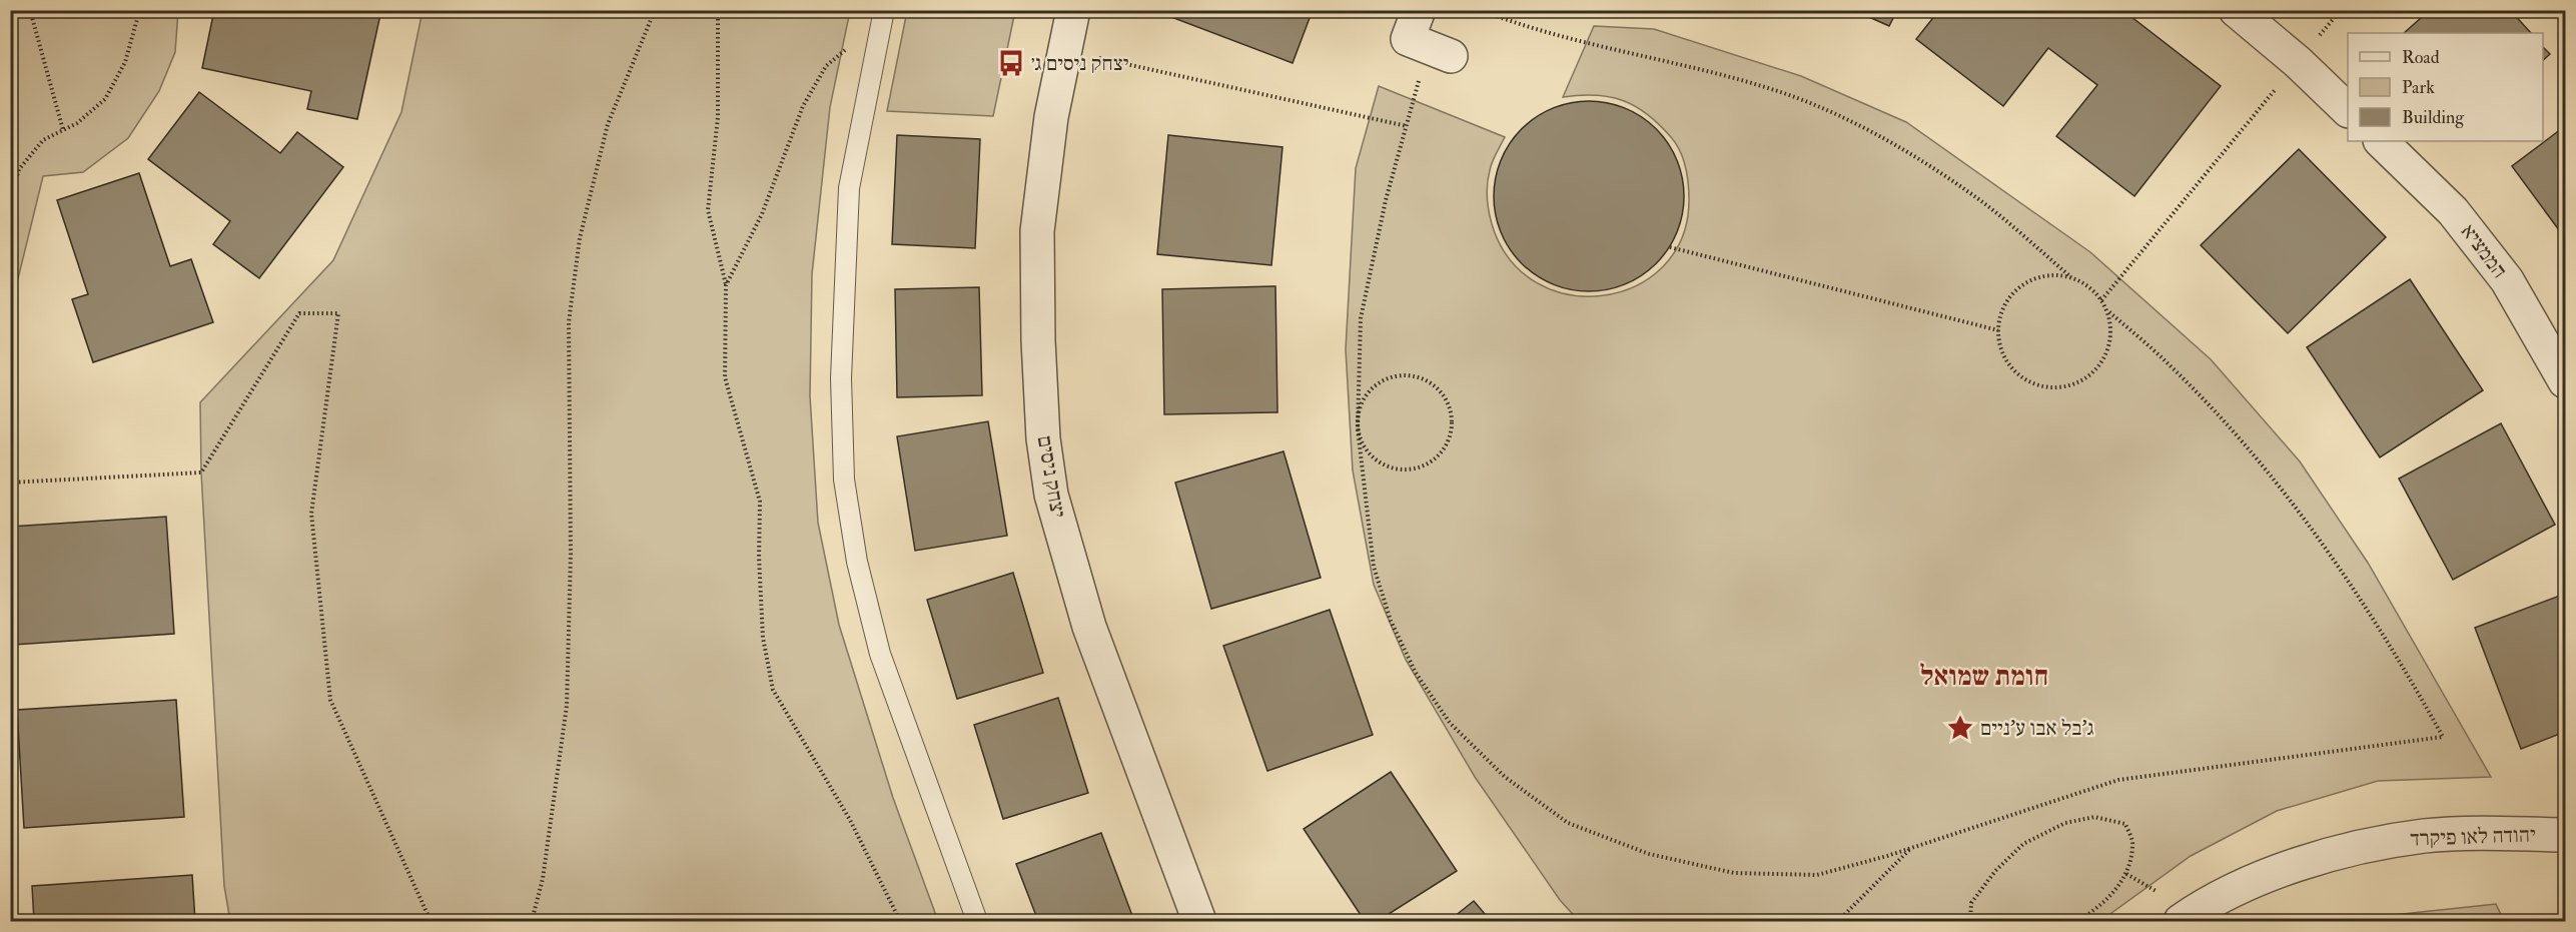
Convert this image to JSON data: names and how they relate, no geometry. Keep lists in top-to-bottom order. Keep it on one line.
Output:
{"streets":{"street":["הממציא","יצחק ניסים","יהודה לאו פיקרד"]},"districts":["חומת שמואל"],"places":{"bus stop":["יצחק ניסים ג׳"],"place":["ג'בל אבו ע'ניים"]},"legend":["Road","Park","Building"]}
